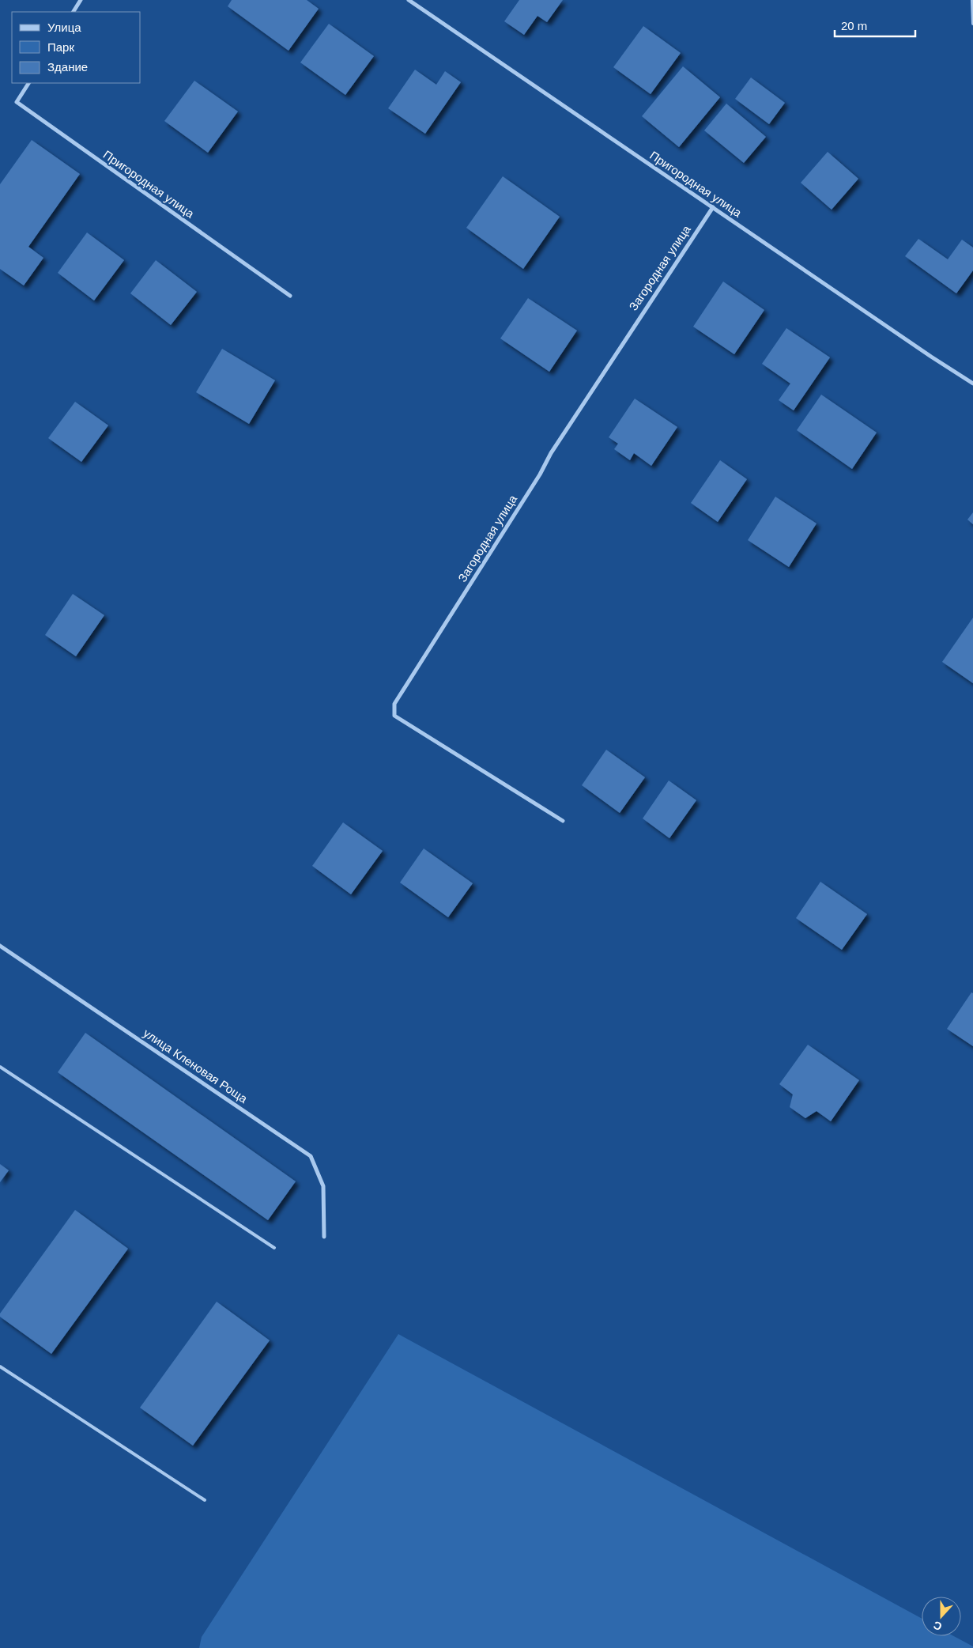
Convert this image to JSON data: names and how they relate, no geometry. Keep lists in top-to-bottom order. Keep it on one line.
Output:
{"streets":{"street":["Пригородная улица","Загородная улица","улица Кленовая Роща"]},"crossings":[["Пригородная улица","Загородная улица"]],"legend":["Улица","Парк","Здание"],"scale_bar":"20 m","north":"bottom"}
